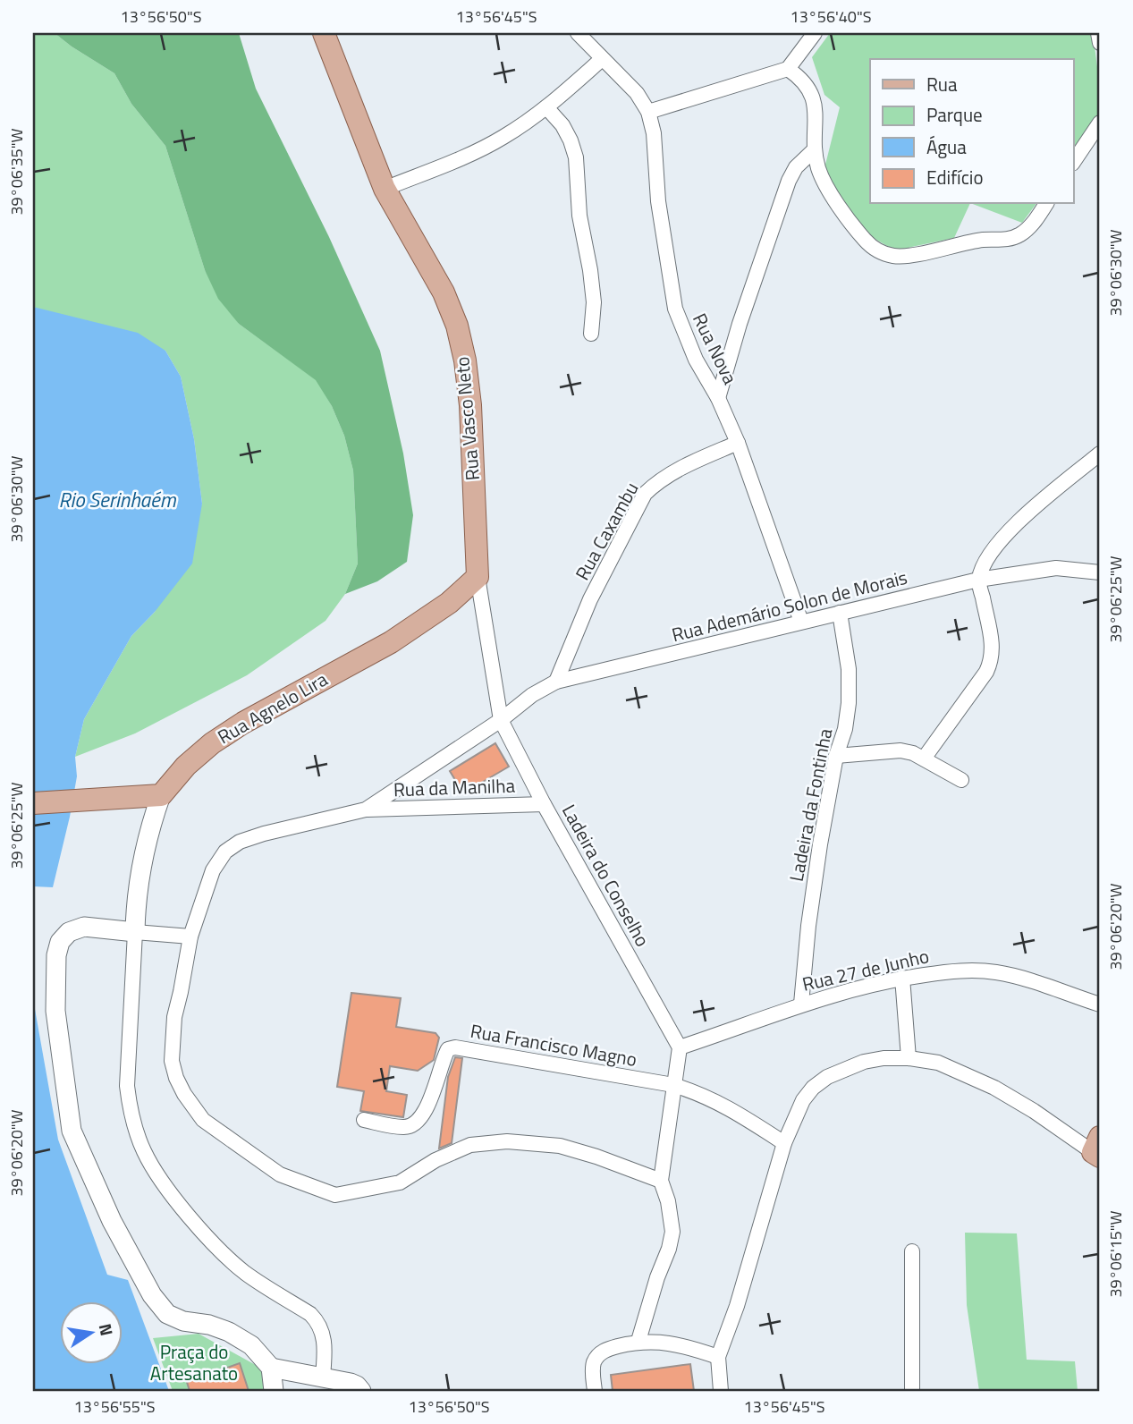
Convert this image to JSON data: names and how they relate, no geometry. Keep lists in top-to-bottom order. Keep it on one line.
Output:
{"streets":{"main road":["Rua Vasco Neto","Rua Agnelo Lira"],"street":["Rua Nova","Rua Caxambu","Rua Ademário Solon de Morais","Rua da Manilha","Ladeira da Fontinha","Ladeira do Conselho","Rua 27 de Junho","Rua Francisco Magno"]},"crossings":[["Rua Nova","Rua Caxambu"],["Rua Nova","Rua Ademário Solon de Morais"],["Rua Vasco Neto","Rua Ademário Solon de Morais"],["Rua Vasco Neto","Rua Agnelo Lira"],["Rua Vasco Neto","Rua da Manilha"],["Rua Vasco Neto","Ladeira do Conselho"],["Rua Caxambu","Rua Ademário Solon de Morais"],["Rua Ademário Solon de Morais","Rua da Manilha"],["Rua Ademário Solon de Morais","Ladeira da Fontinha"],["Rua Ademário Solon de Morais","Ladeira do Conselho"],["Rua da Manilha","Ladeira do Conselho"],["Ladeira da Fontinha","Rua 27 de Junho"],["Ladeira do Conselho","Rua 27 de Junho"]],"water":["Rio Serinhaém"],"parks":["Praça do Artesanato"],"legend":["Rua","Parque","Água","Edifício"],"north":"right","coordinates":["13°56'50\"S","13°56'45\"S","13°56'40\"S","39°06'35\"W","39°06'30\"W","39°06'25\"W","39°06'20\"W","39°06'15\"W","13°56'55\"S"]}
